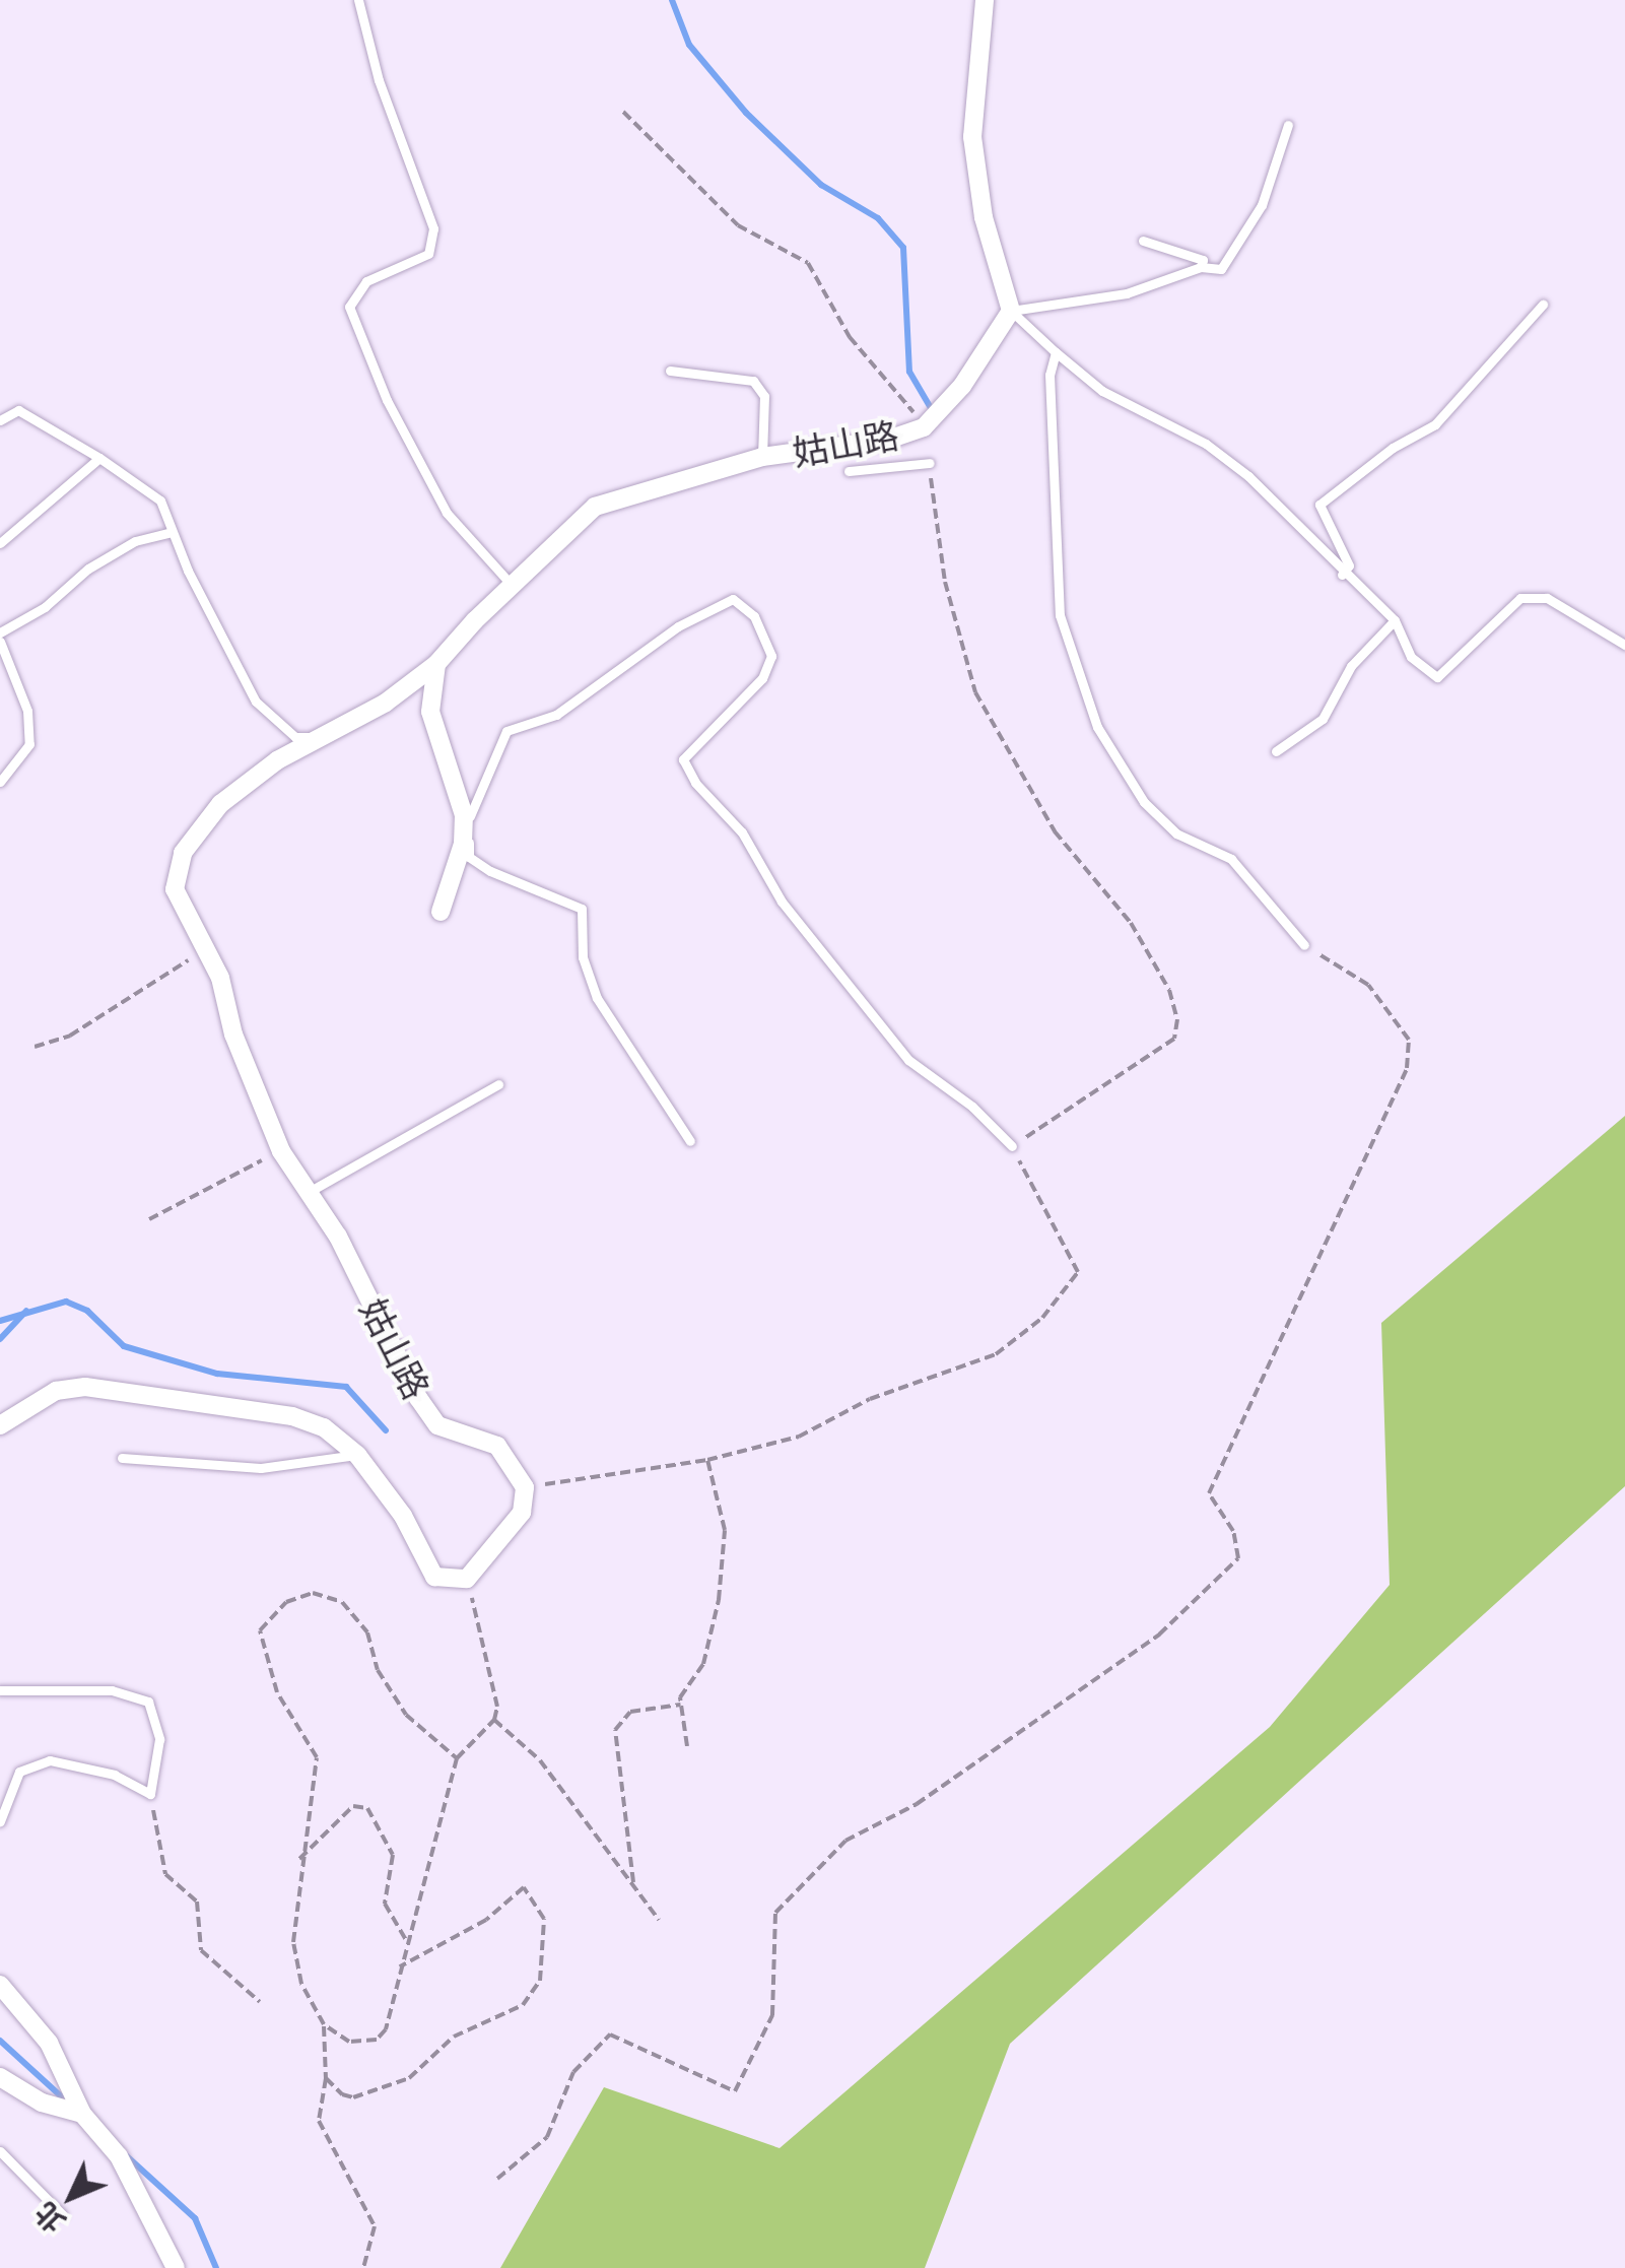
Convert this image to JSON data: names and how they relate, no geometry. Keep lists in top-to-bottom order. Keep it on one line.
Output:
{"streets":{"street":["姑山路"]},"north":"bottom left"}
